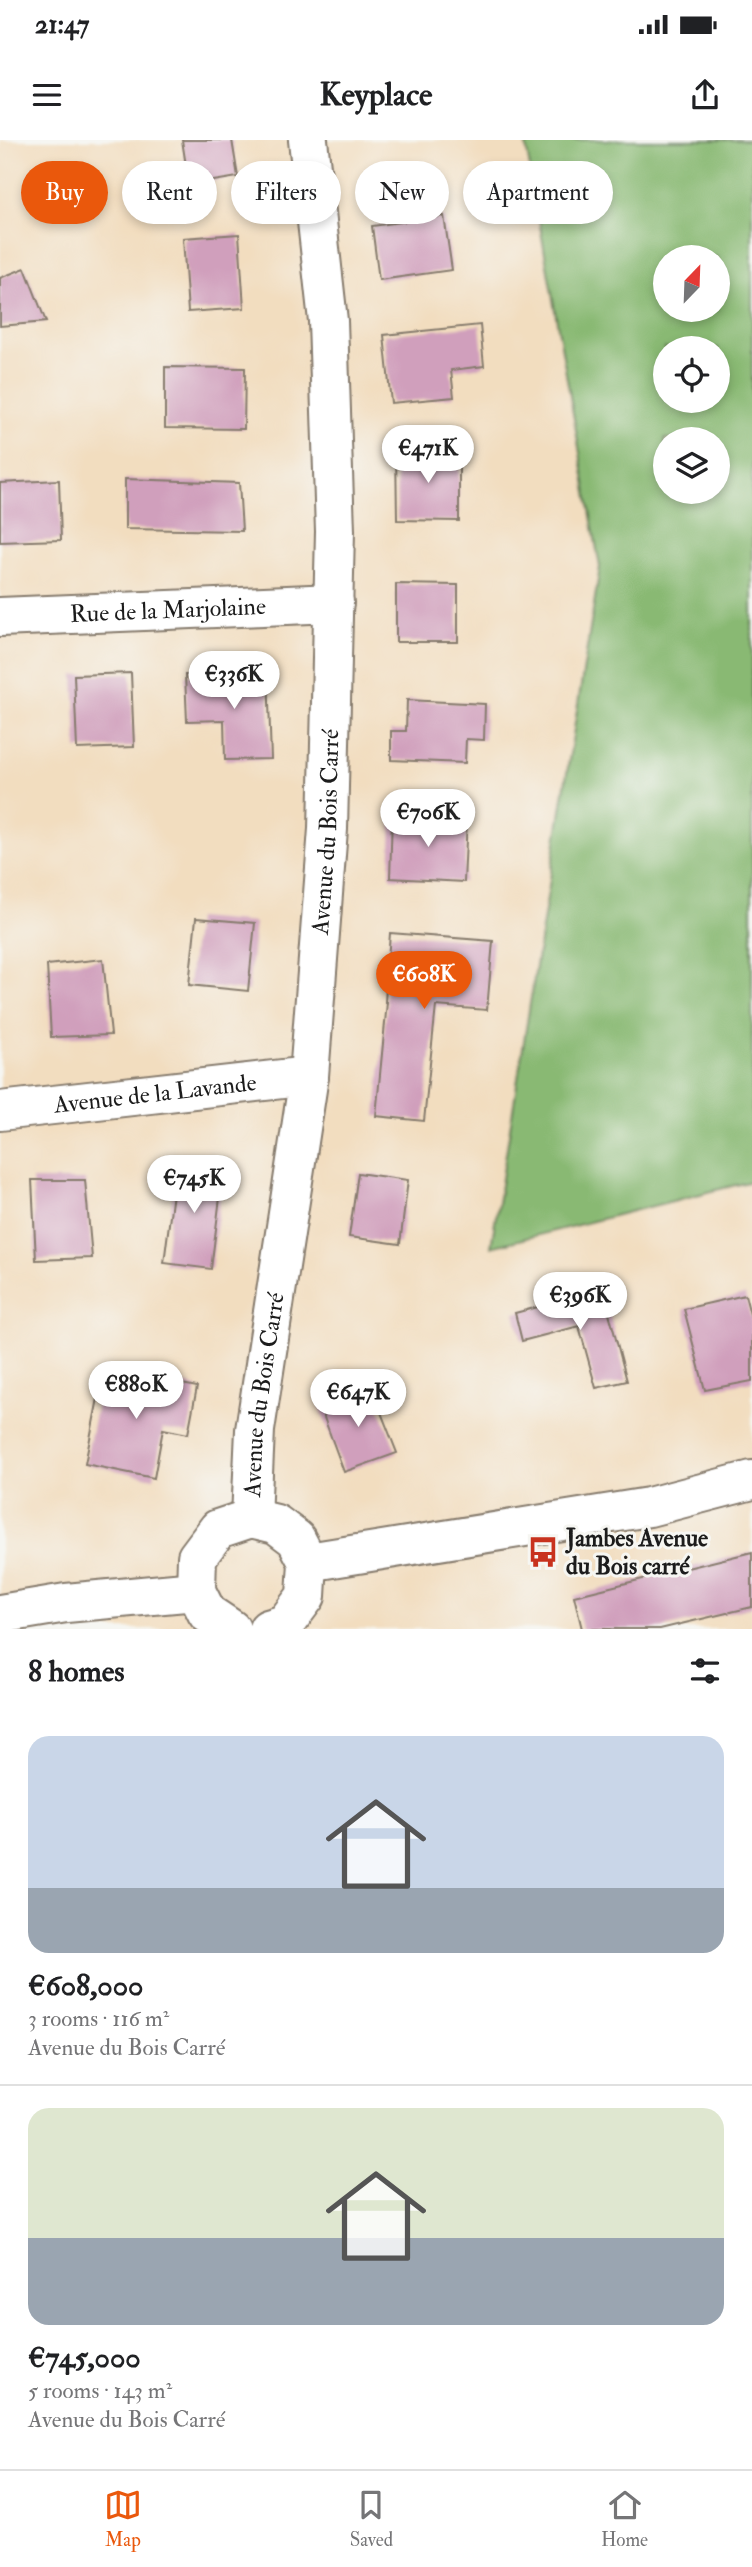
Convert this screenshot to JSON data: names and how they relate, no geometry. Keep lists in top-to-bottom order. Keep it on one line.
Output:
{"streets":{"street":["Rue de la Marjolaine","Avenue du Bois Carré","Avenue de la Lavande"]},"crossings":[["Rue de la Marjolaine","Avenue du Bois Carré"],["Avenue du Bois Carré","Avenue de la Lavande"]],"places":{"bus stop":["Jambes Avenue du Bois carré"]},"north":"top right","page":{"status":"21:47","header":"Keyplace","chip":["Buy","Rent","Filters","New","Apartment"],"price":["€471K","€336K","€706K","€608K","€745K","€396K","€880K","€647K"],"heading":"8 homes","list":[{"name":"€608,000","note":"3 rooms · 116 m² · Avenue du Bois Carré"},{"name":"€745,000","note":"5 rooms · 143 m² · Avenue du Bois Carré"}],"tabs":["Map","Saved","Home"]}}
